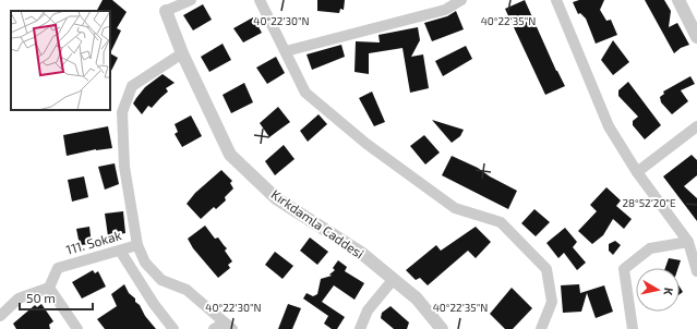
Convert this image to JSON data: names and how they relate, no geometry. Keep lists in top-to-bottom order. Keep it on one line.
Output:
{"streets":{"street":["Kırkdamla Caddesi","111. Sokak"]},"scale_bar":"50 m","north":"right","coordinates":["40°22'30\"N","40°22'35\"N","28°52'20\"E"]}
